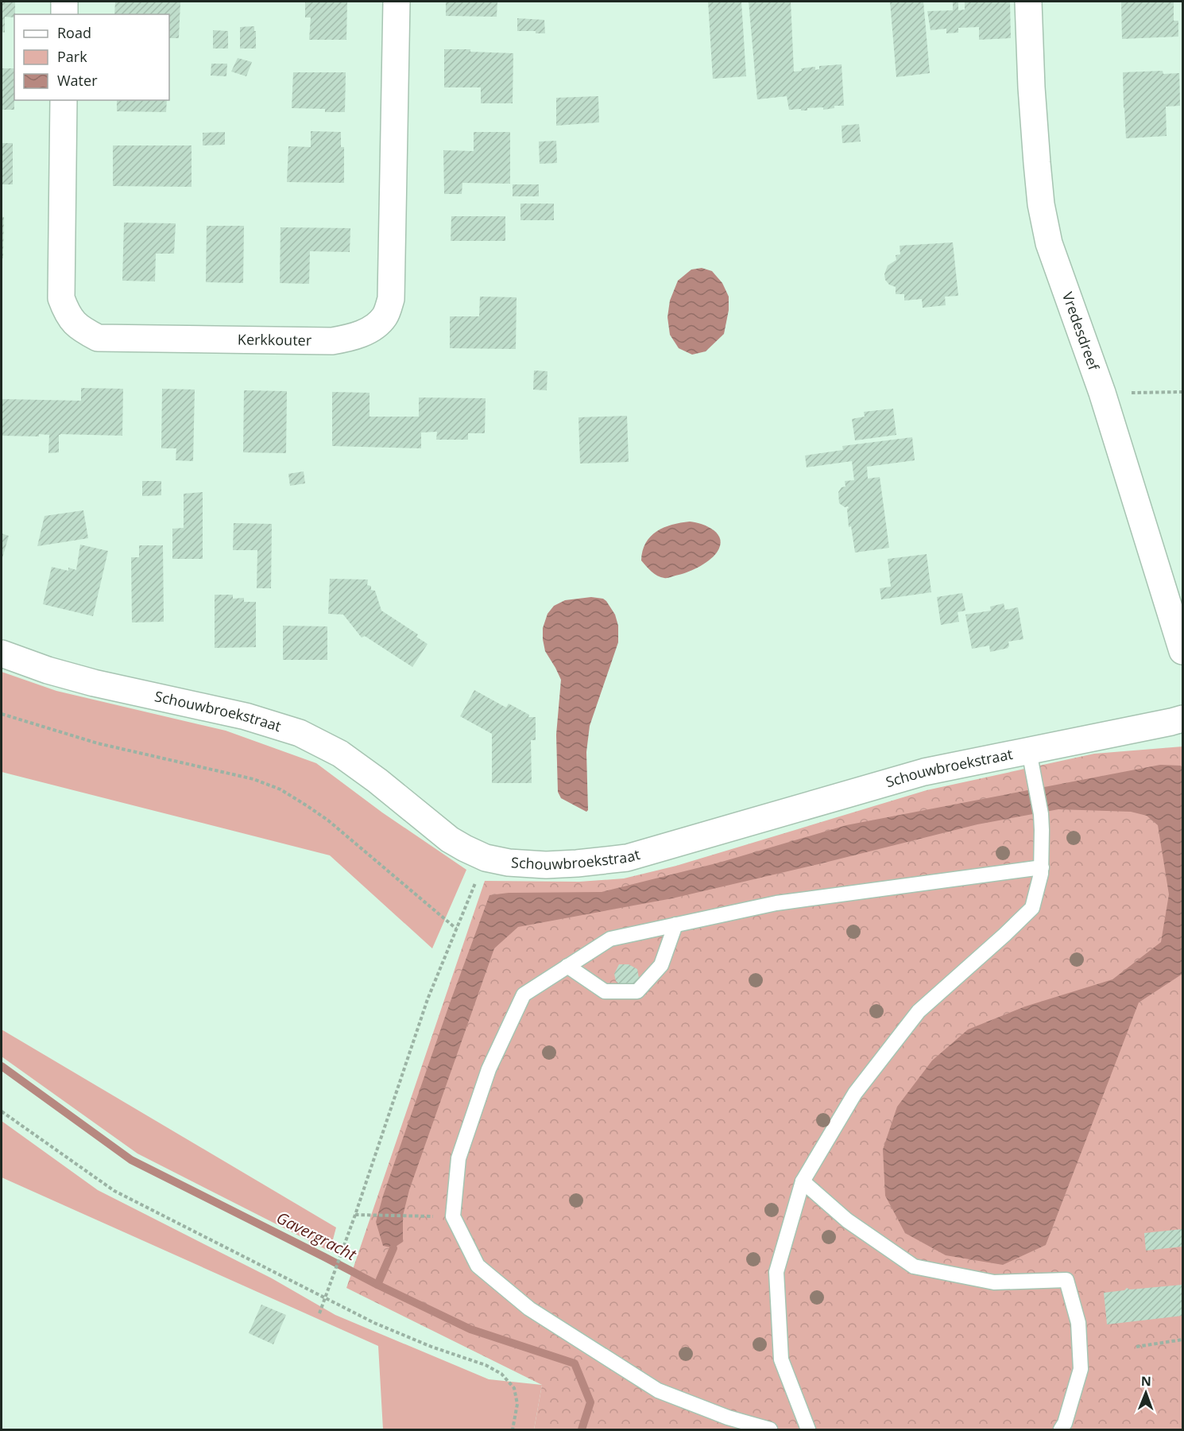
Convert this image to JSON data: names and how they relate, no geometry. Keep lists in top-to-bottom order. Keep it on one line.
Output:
{"streets":{"street":["Vredesdreef","Kerkkouter","Schouwbroekstraat"]},"water":["Gavergracht"],"legend":["Road","Park","Water"],"north":"top"}
